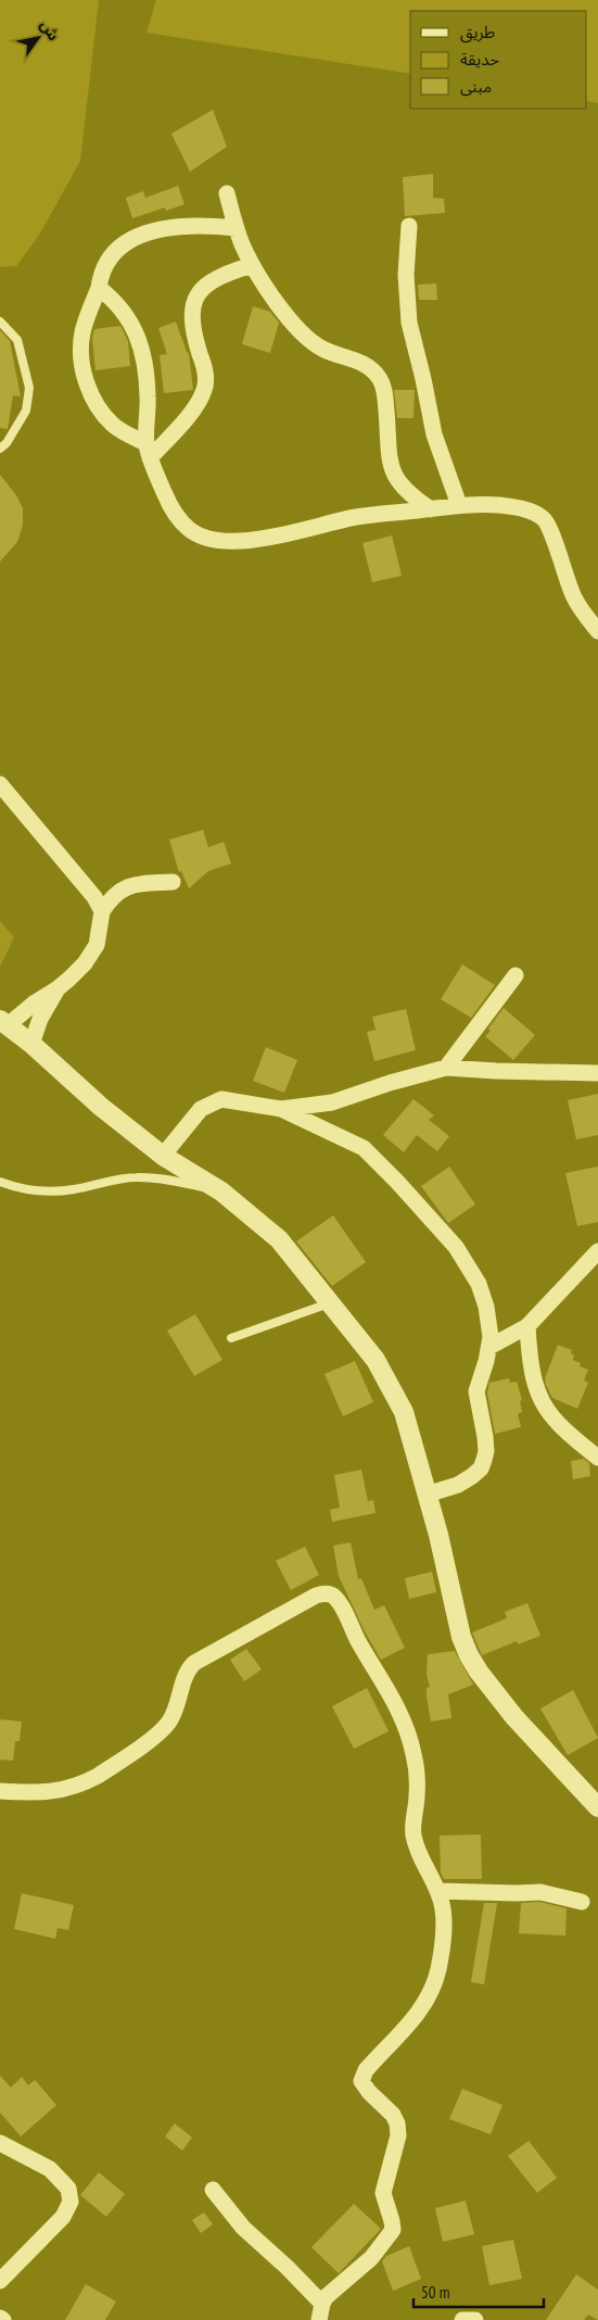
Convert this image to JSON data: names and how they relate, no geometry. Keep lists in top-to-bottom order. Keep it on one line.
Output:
{"legend":["طريق","حديقة","مبنى"],"scale_bar":"50 m","north":"top right"}
